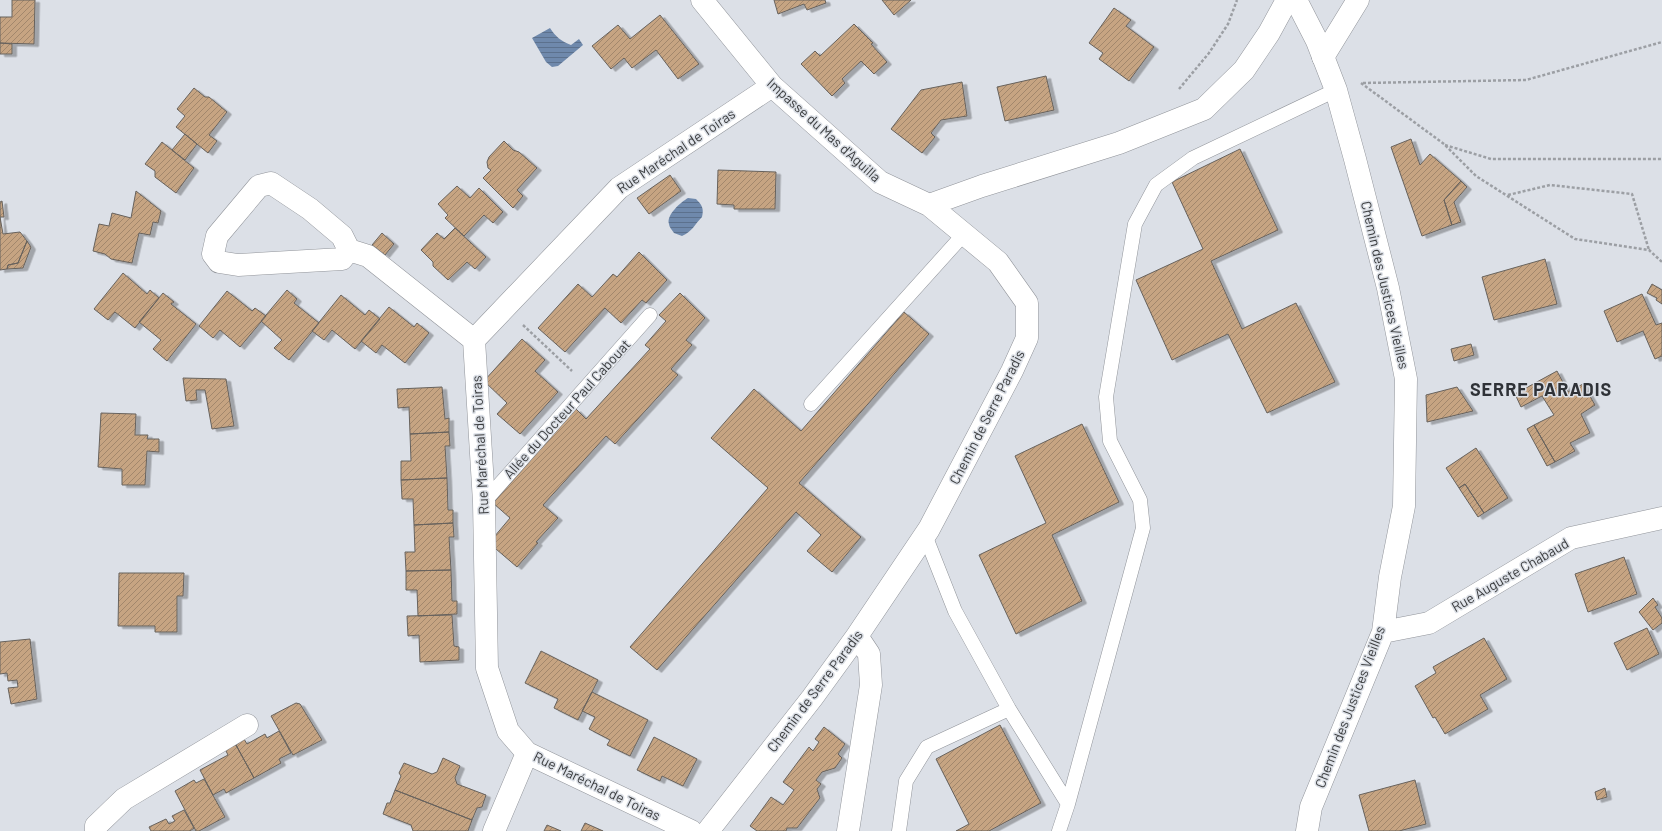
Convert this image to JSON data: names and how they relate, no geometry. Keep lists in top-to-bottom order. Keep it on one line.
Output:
{"streets":{"street":["Impasse du Mas d'Aguilla","Rue Maréchal de Toiras","Chemin des Justices Vieilles","Chemin de Serre Paradis","Rue Auguste Chabaud"],"lane":["Allée du Docteur Paul Cabouat"]},"crossings":[["Impasse du Mas d'Aguilla","Rue Maréchal de Toiras"],["Impasse du Mas d'Aguilla","Chemin de Serre Paradis"],["Rue Maréchal de Toiras","Allée du Docteur Paul Cabouat"],["Chemin des Justices Vieilles","Rue Auguste Chabaud"]],"districts":["SERRE PARADIS"]}
